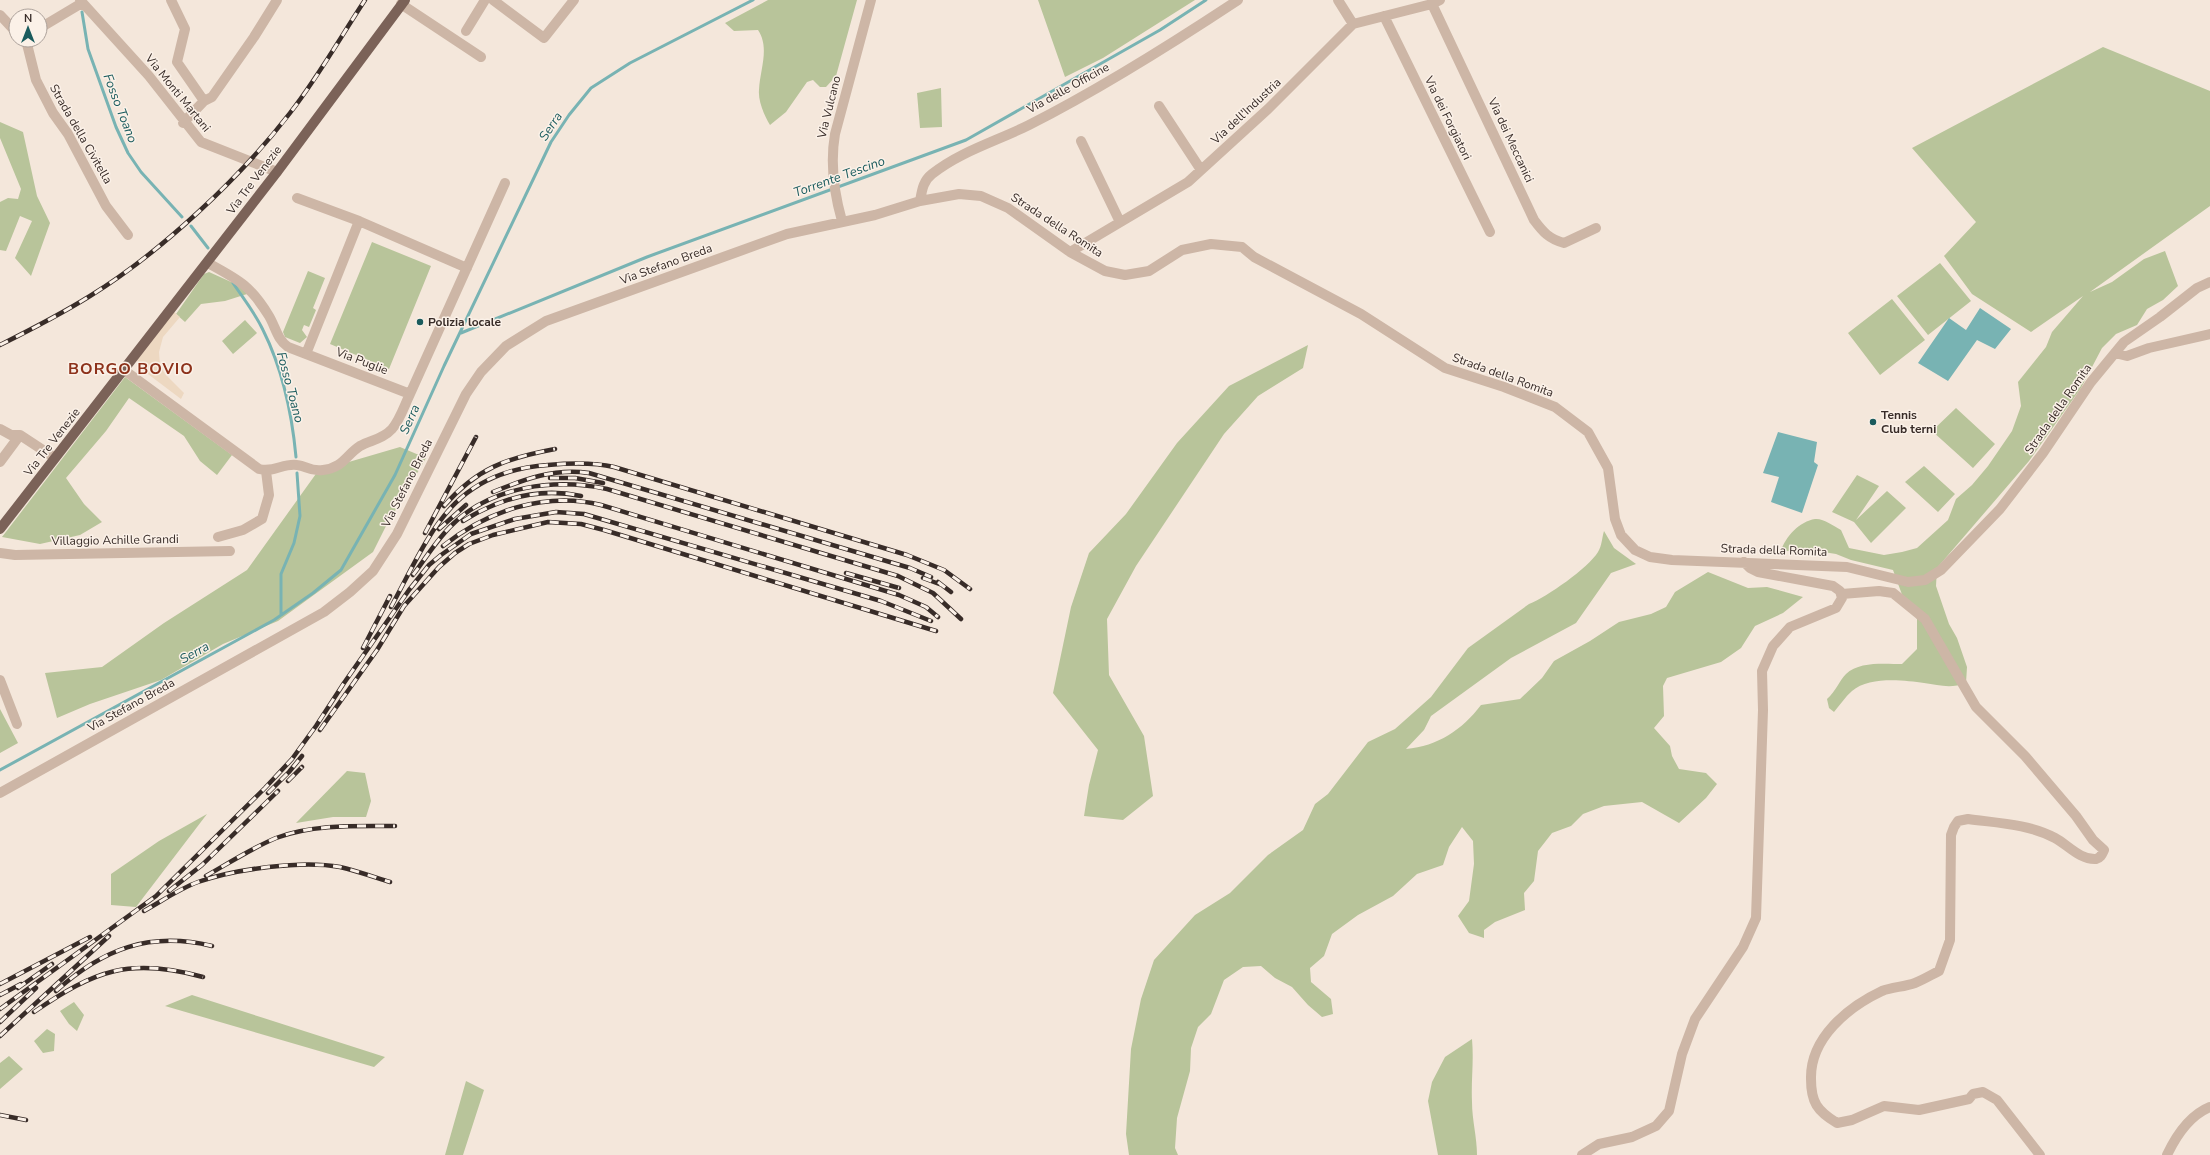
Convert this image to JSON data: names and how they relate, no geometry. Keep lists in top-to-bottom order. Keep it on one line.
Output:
{"streets":{"main road":["Via Tre Venezie"],"street":["Via delle Officine","Via Monti Martani","Via Vulcano","Via dell'Industria","Via dei Forgiatori","Strada della Civitella","Via dei Meccanici","Strada della Romita","Via Stefano Breda","Via Puglie","Villaggio Achille Grandi"]},"crossings":[["Via delle Officine","Strada della Romita"],["Via Monti Martani","Via Tre Venezie"],["Via Vulcano","Strada della Romita"],["Via Vulcano","Via Stefano Breda"],["Via dell'Industria","Strada della Romita"],["Via Tre Venezie","Via Puglie"],["Strada della Romita","Via Stefano Breda"]],"districts":["BORGO BOVIO"],"water":["Fosso Toano","Serra","Torrente Tescino"],"places":["Polizia locale","Tennis Club terni"],"north":"top"}
